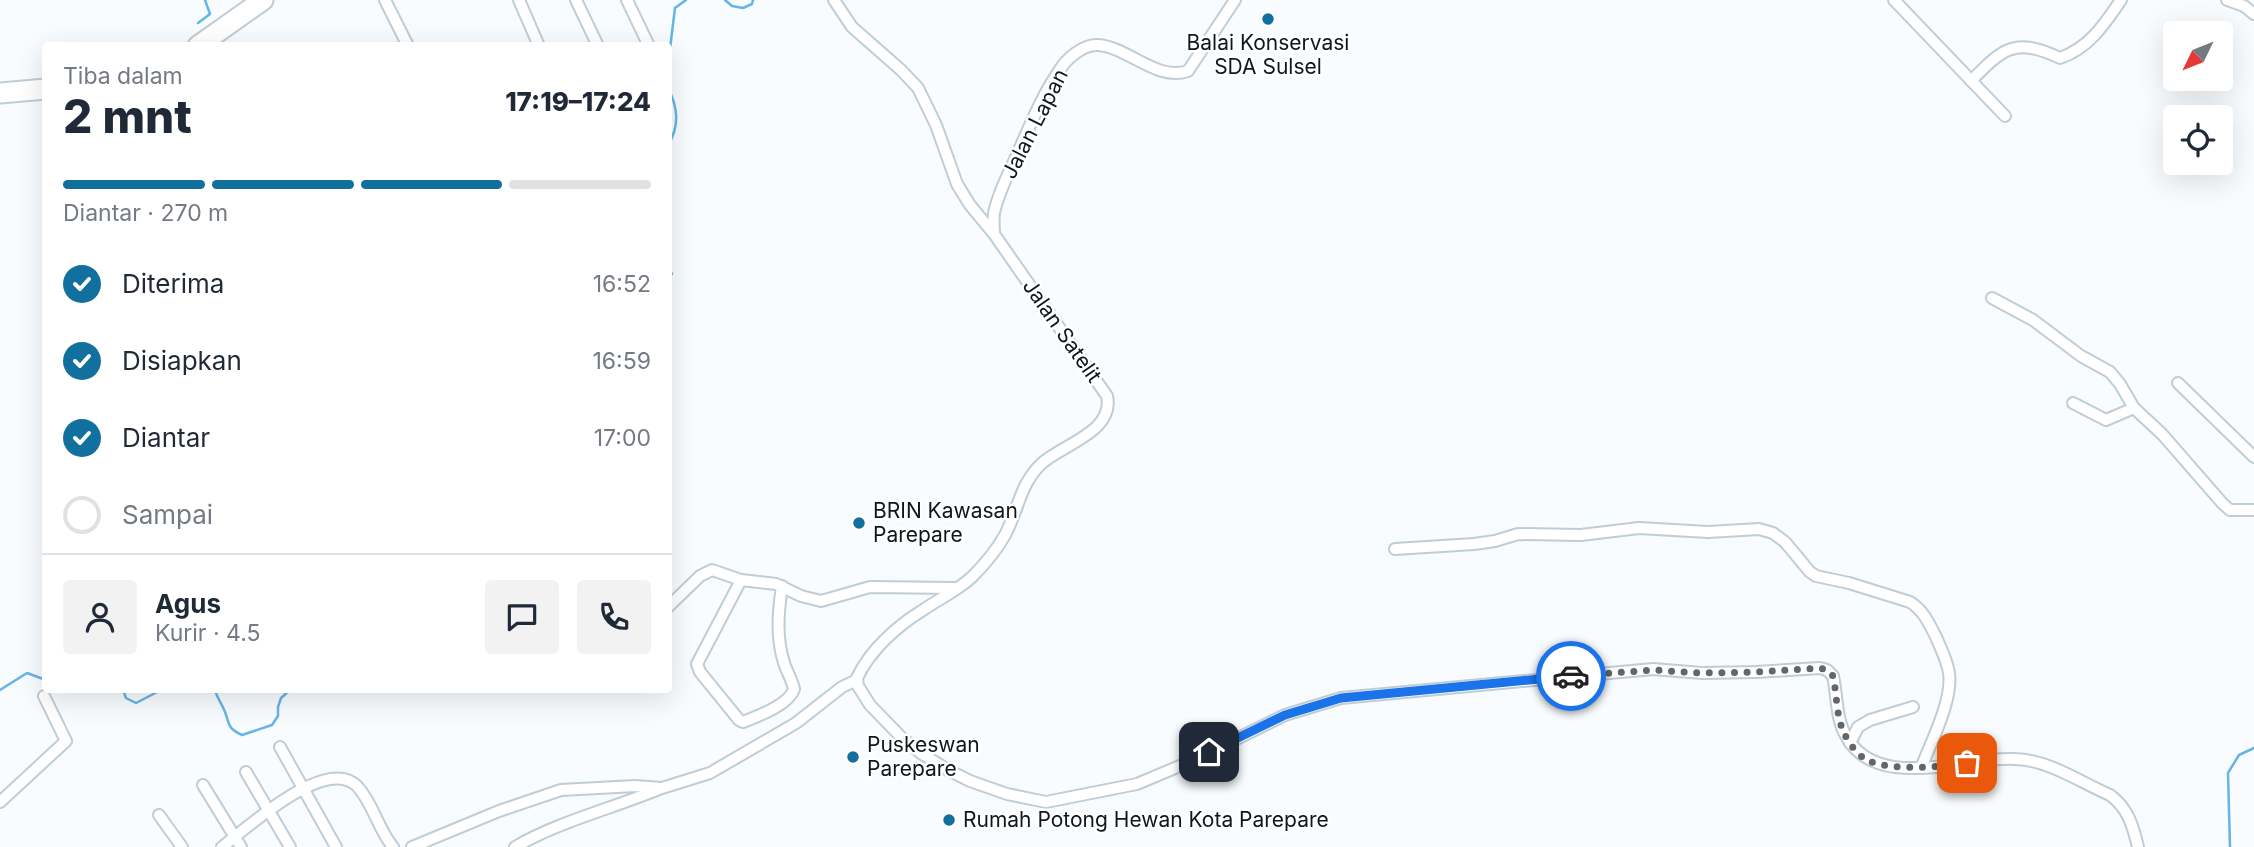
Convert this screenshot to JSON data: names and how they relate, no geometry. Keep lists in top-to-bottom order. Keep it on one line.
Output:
{"streets":{"street":["Jalan Lapan","Jalan Satelit"]},"crossings":[["Jalan Lapan","Jalan Satelit"]],"places":["Balai Konservasi SDA Sulsel","BRIN Kawasan Parepare","Puskeswan Parepare","Rumah Potong Hewan Kota Parepare"],"north":"bottom left","page":{"heading":["2 mnt","Tiba dalam","17:19–17:24"],"panel":["Agus","Kurir · 4.5"],"bar":"Diantar · 270 m","list":[["Diterima","16:52"],["Disiapkan","16:59"],["Diantar","17:00"],"Sampai"]}}
